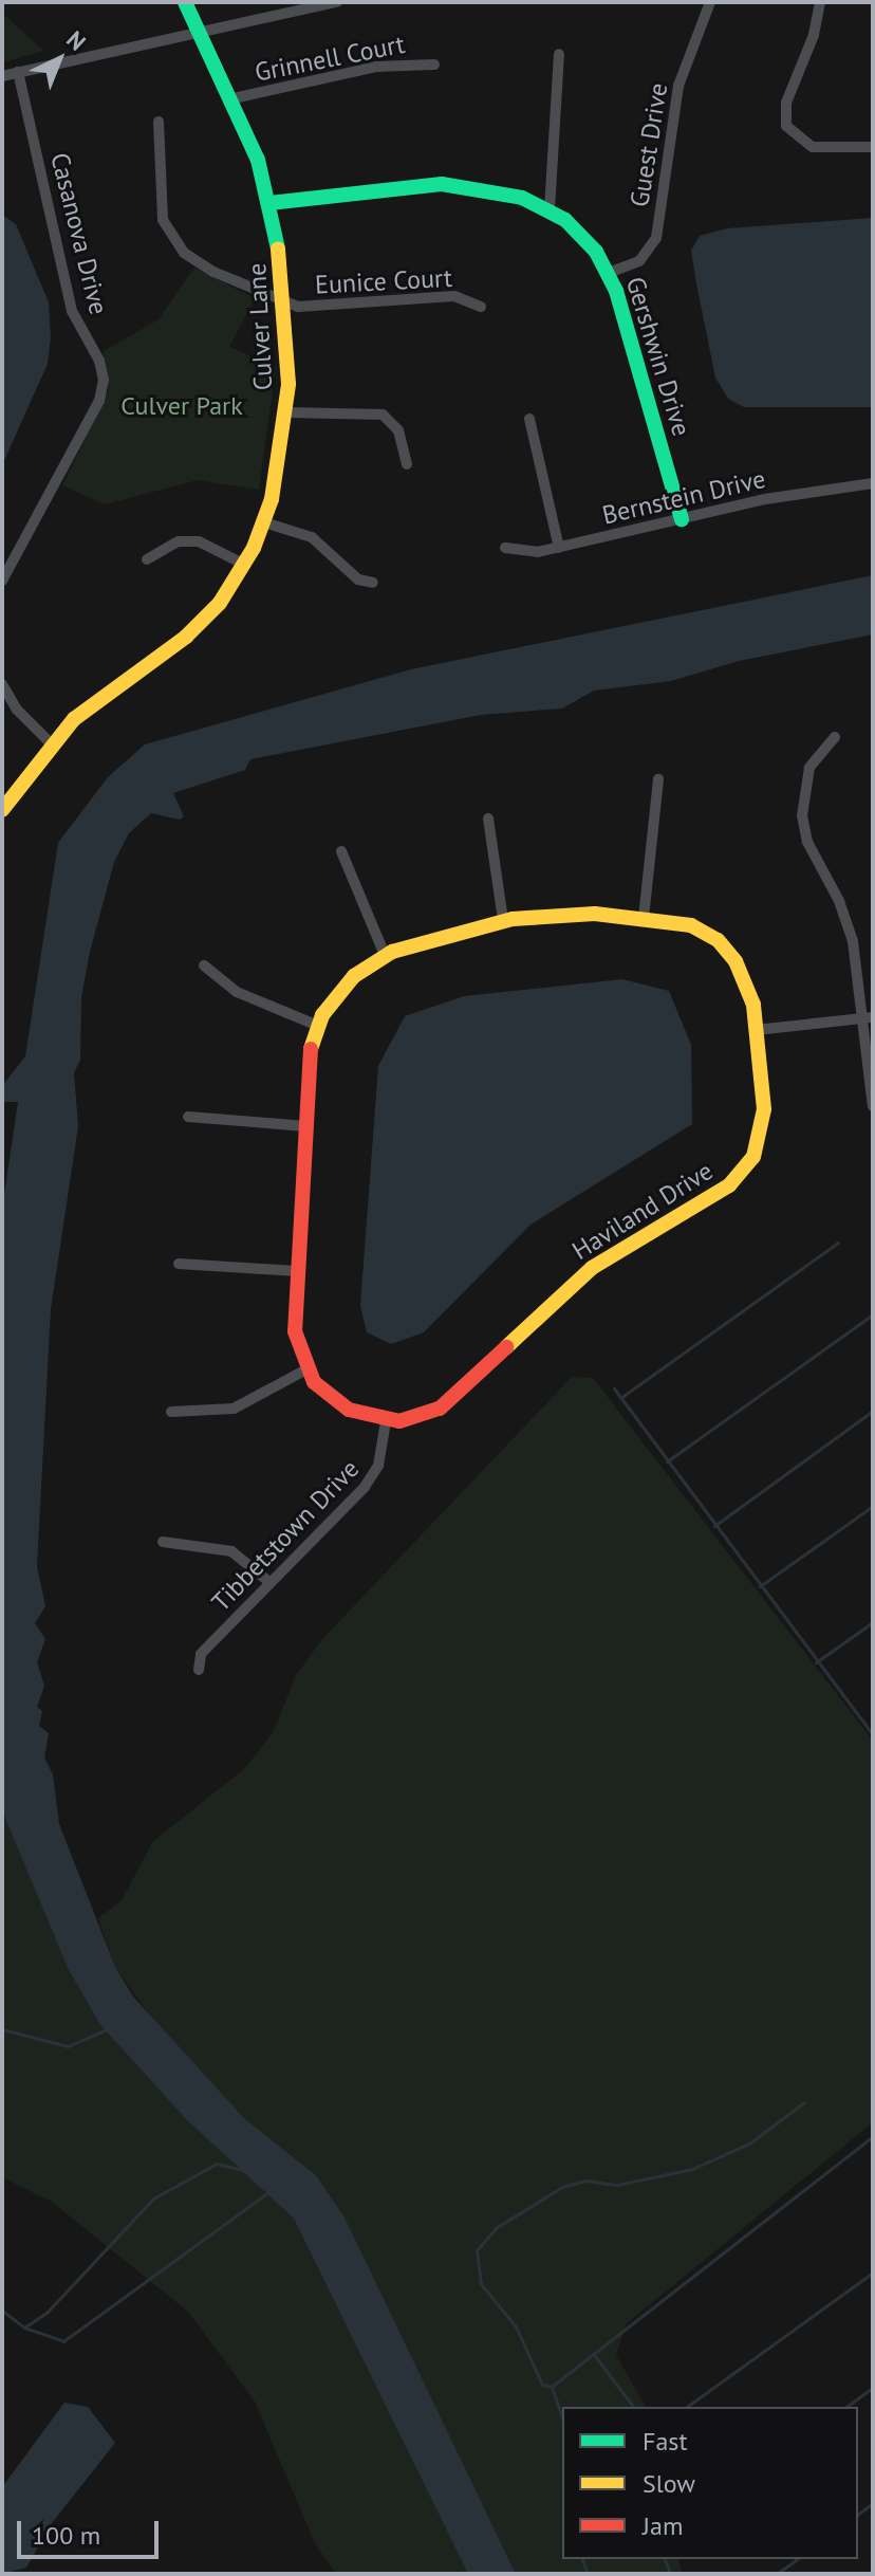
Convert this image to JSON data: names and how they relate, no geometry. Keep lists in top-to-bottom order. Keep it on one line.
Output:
{"streets":{"street":["Grinnell Court","Guest Drive","Casanova Drive","Eunice Court","Culver Lane","Gershwin Drive","Bernstein Drive","Haviland Drive","Tibbetstown Drive"]},"crossings":[["Grinnell Court","Culver Lane"],["Guest Drive","Gershwin Drive"],["Eunice Court","Culver Lane"],["Culver Lane","Gershwin Drive"],["Gershwin Drive","Bernstein Drive"],["Haviland Drive","Tibbetstown Drive"]],"parks":["Culver Park"],"legend":["Fast","Slow","Jam"],"scale_bar":"100 m","north":"top right"}
